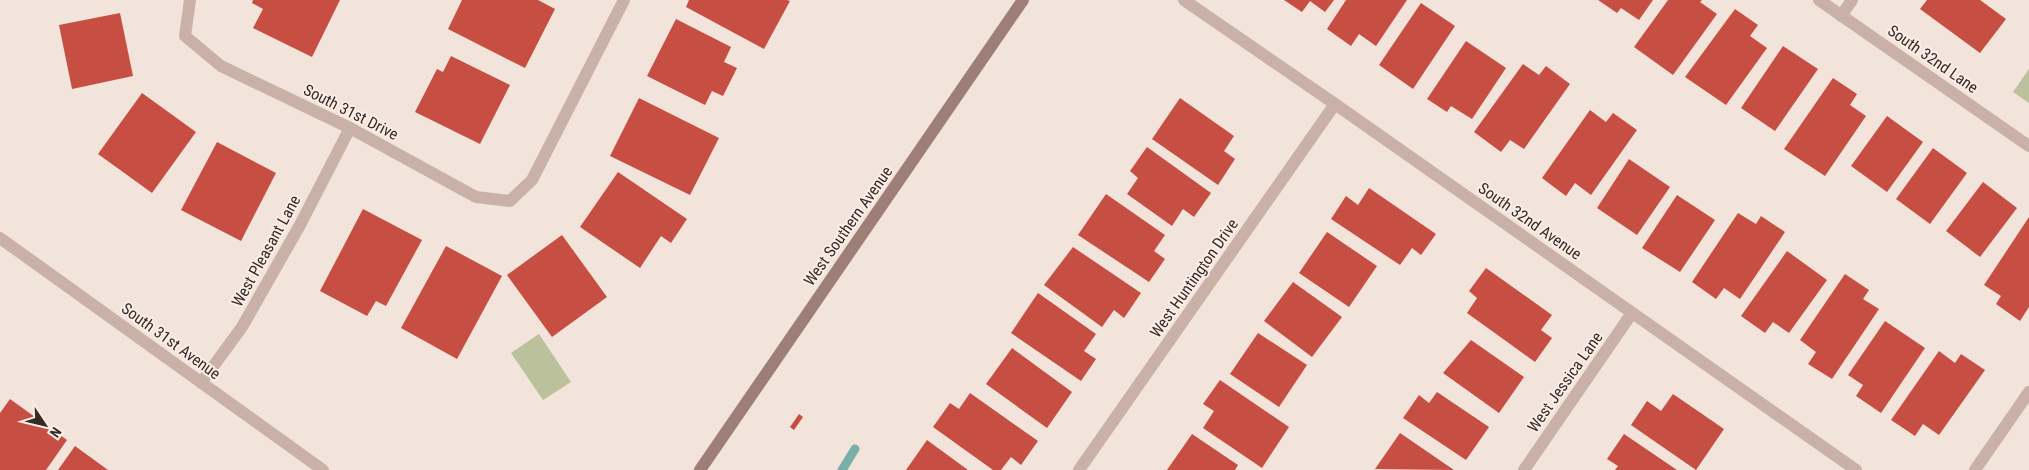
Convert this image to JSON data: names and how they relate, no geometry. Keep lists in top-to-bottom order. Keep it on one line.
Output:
{"streets":{"main road":["West Southern Avenue"],"street":["South 32nd Lane","South 31st Drive","South 32nd Avenue","West Pleasant Lane","West Huntington Drive","South 31st Avenue","West Jessica Lane"]},"crossings":[["South 31st Drive","West Pleasant Lane"],["South 32nd Avenue","West Huntington Drive"],["South 32nd Avenue","West Jessica Lane"],["West Pleasant Lane","South 31st Avenue"]],"north":"bottom right"}
